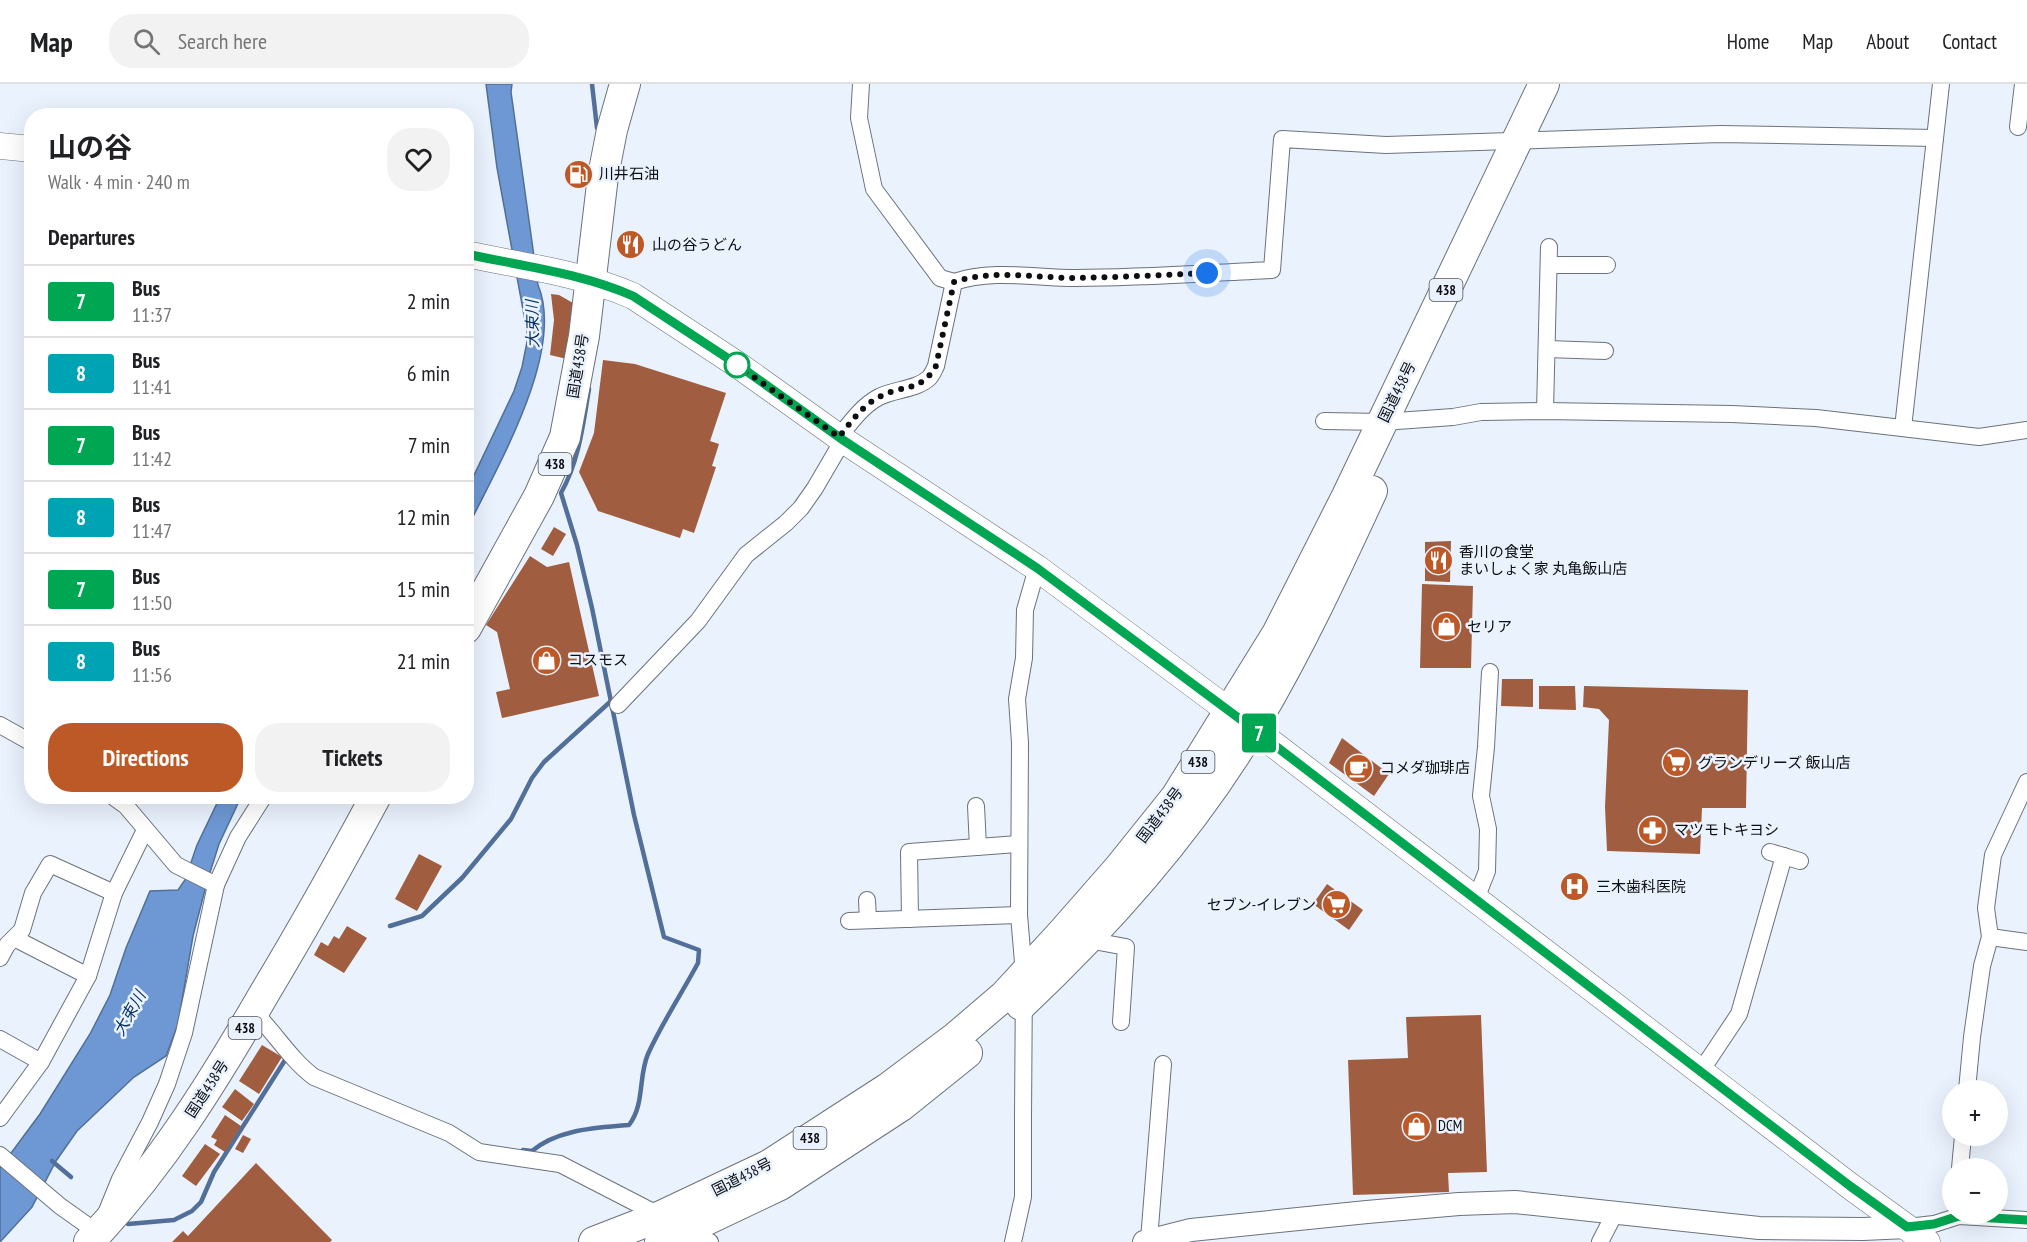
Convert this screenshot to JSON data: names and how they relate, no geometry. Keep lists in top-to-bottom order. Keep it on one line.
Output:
{"streets":{"highway":["438","国道438号"]},"water":["大束川"],"places":{"fuel station":["川井石油"],"restaurant":["山の谷うどん","香川の食堂 まいしょく家 丸亀飯山店"],"shop":["セリア","コスモス","DCM"],"supermarket":["グランデリーズ 飯山店","セブン-イレブン"],"cafe":["コメダ珈琲店"],"pharmacy":["マツモトキヨシ"],"hospital":["三木歯科医院"]},"lines":["bus line 7"],"page":{"header":"Map","search":"Search here","nav":["Home","Map","About","Contact"],"on_map":"7","heading":[["山の谷","Walk · 4 min · 240 m"],"Departures"],"list":[{"mark":"7","name":"Bus","note":"11:37","value":"2 min"},{"mark":"8","name":"Bus","note":"11:41","value":"6 min"},{"mark":"7","name":"Bus","note":"11:42","value":"7 min"},{"mark":"8","name":"Bus","note":"11:47","value":"12 min"},{"mark":"7","name":"Bus","note":"11:50","value":"15 min"},{"mark":"8","name":"Bus","note":"11:56","value":"21 min"}],"buttons":["Directions","Tickets"],"map_buttons":["+","−"]}}
